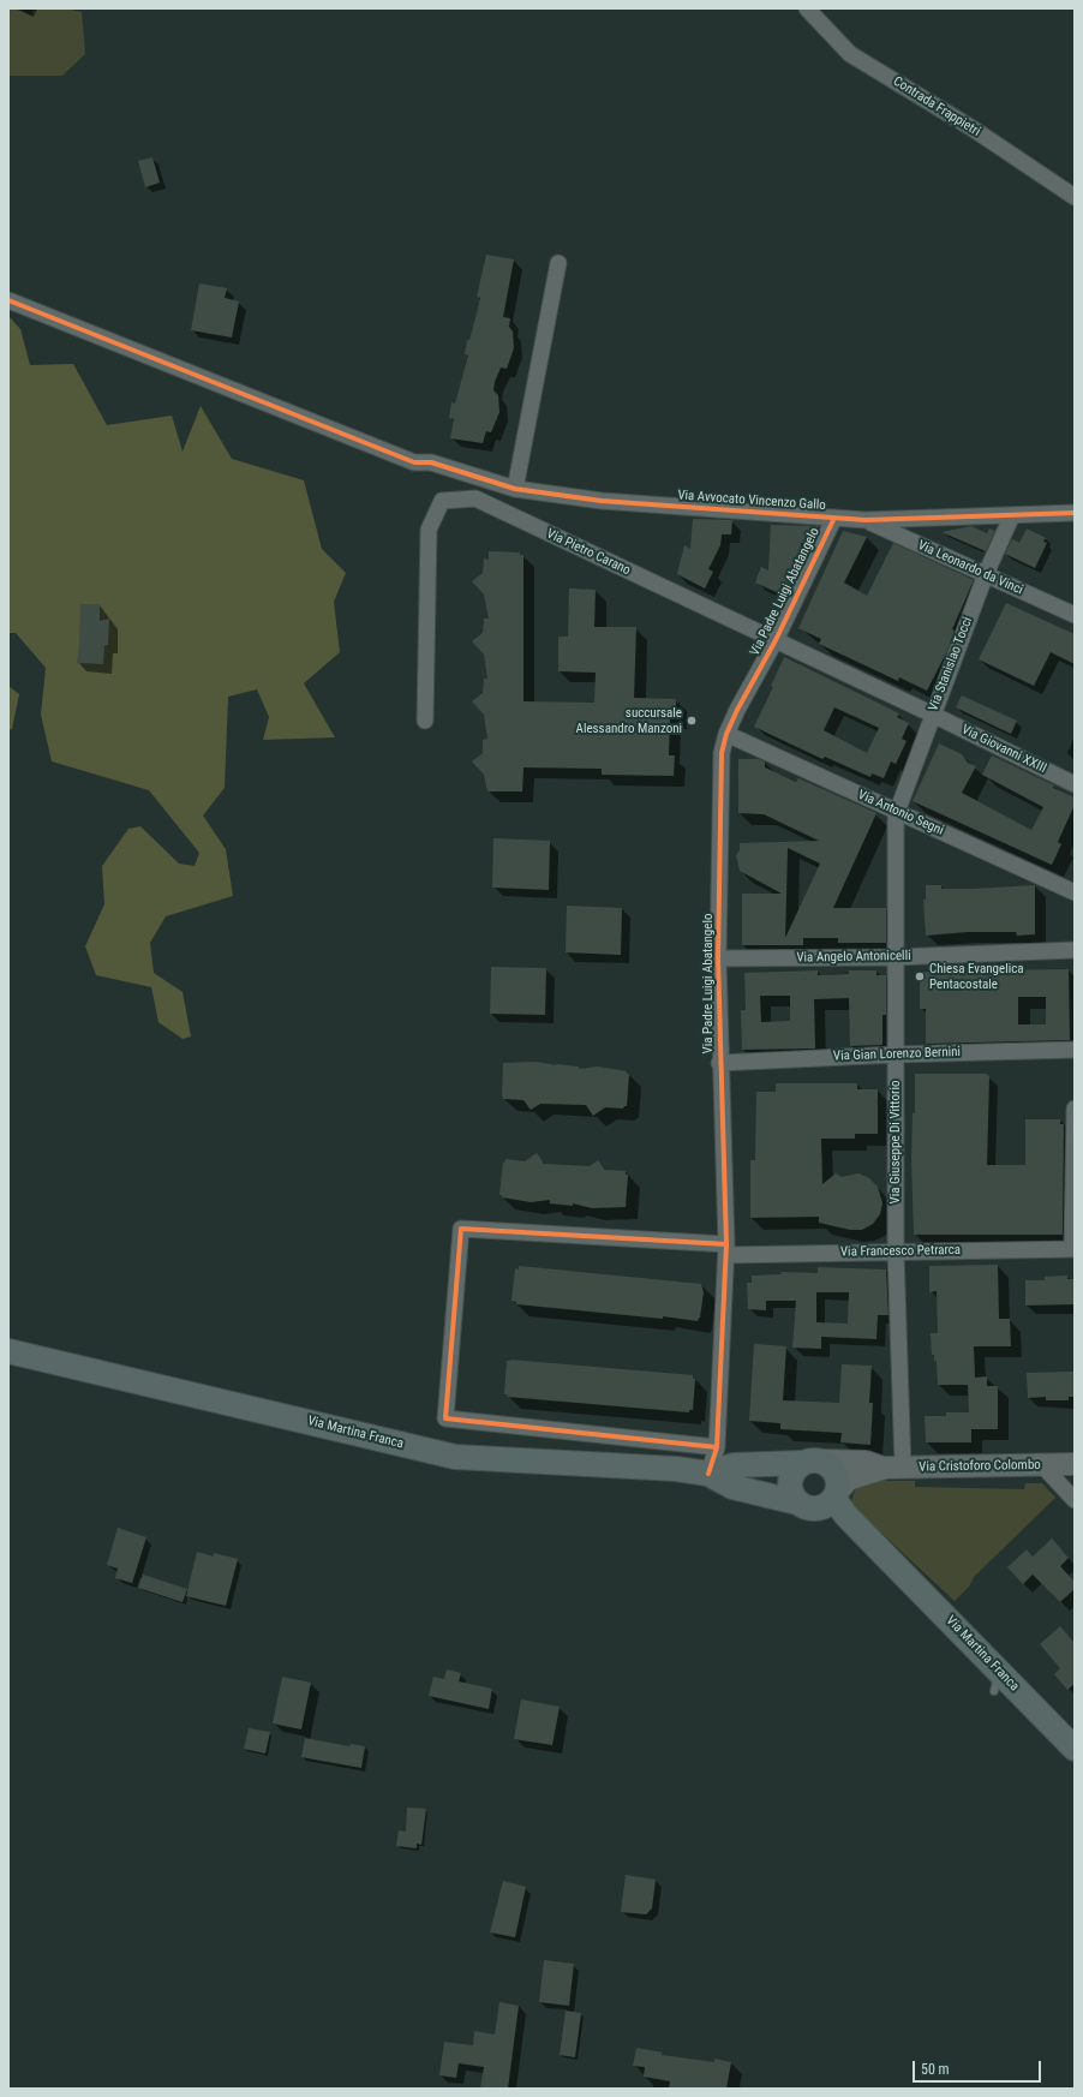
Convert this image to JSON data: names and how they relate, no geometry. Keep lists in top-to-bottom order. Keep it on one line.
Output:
{"streets":{"main road":["Via Martina Franca"],"street":["Contrada Frappietri","Via Avvocato Vincenzo Gallo","Via Pietro Carano","Via Leonardo da Vinci","Via Padre Luigi Abatangelo","Via Stanislao Tocci","Via Giovanni XXIII","Via Antonio Segni","Via Angelo Antonicelli","Via Gian Lorenzo Bernini","Via Giuseppe Di Vittorio","Via Francesco Petrarca","Via Cristoforo Colombo"]},"crossings":[["Via Avvocato Vincenzo Gallo","Via Leonardo da Vinci"],["Via Avvocato Vincenzo Gallo","Via Padre Luigi Abatangelo"],["Via Avvocato Vincenzo Gallo","Via Stanislao Tocci"],["Via Pietro Carano","Via Padre Luigi Abatangelo"],["Via Pietro Carano","Via Stanislao Tocci"],["Via Pietro Carano","Via Giovanni XXIII"],["Via Leonardo da Vinci","Via Stanislao Tocci"],["Via Padre Luigi Abatangelo","Via Antonio Segni"],["Via Padre Luigi Abatangelo","Via Angelo Antonicelli"],["Via Padre Luigi Abatangelo","Via Gian Lorenzo Bernini"],["Via Padre Luigi Abatangelo","Via Francesco Petrarca"],["Via Padre Luigi Abatangelo","Via Martina Franca"],["Via Stanislao Tocci","Via Giovanni XXIII"],["Via Stanislao Tocci","Via Antonio Segni"],["Via Stanislao Tocci","Via Giuseppe Di Vittorio"],["Via Antonio Segni","Via Giuseppe Di Vittorio"],["Via Angelo Antonicelli","Via Giuseppe Di Vittorio"],["Via Gian Lorenzo Bernini","Via Giuseppe Di Vittorio"],["Via Giuseppe Di Vittorio","Via Francesco Petrarca"],["Via Giuseppe Di Vittorio","Via Cristoforo Colombo"],["Via Martina Franca","Via Cristoforo Colombo"]],"places":["succursale Alessandro Manzoni","Chiesa Evangelica Pentacostale"],"scale_bar":"50 m"}
